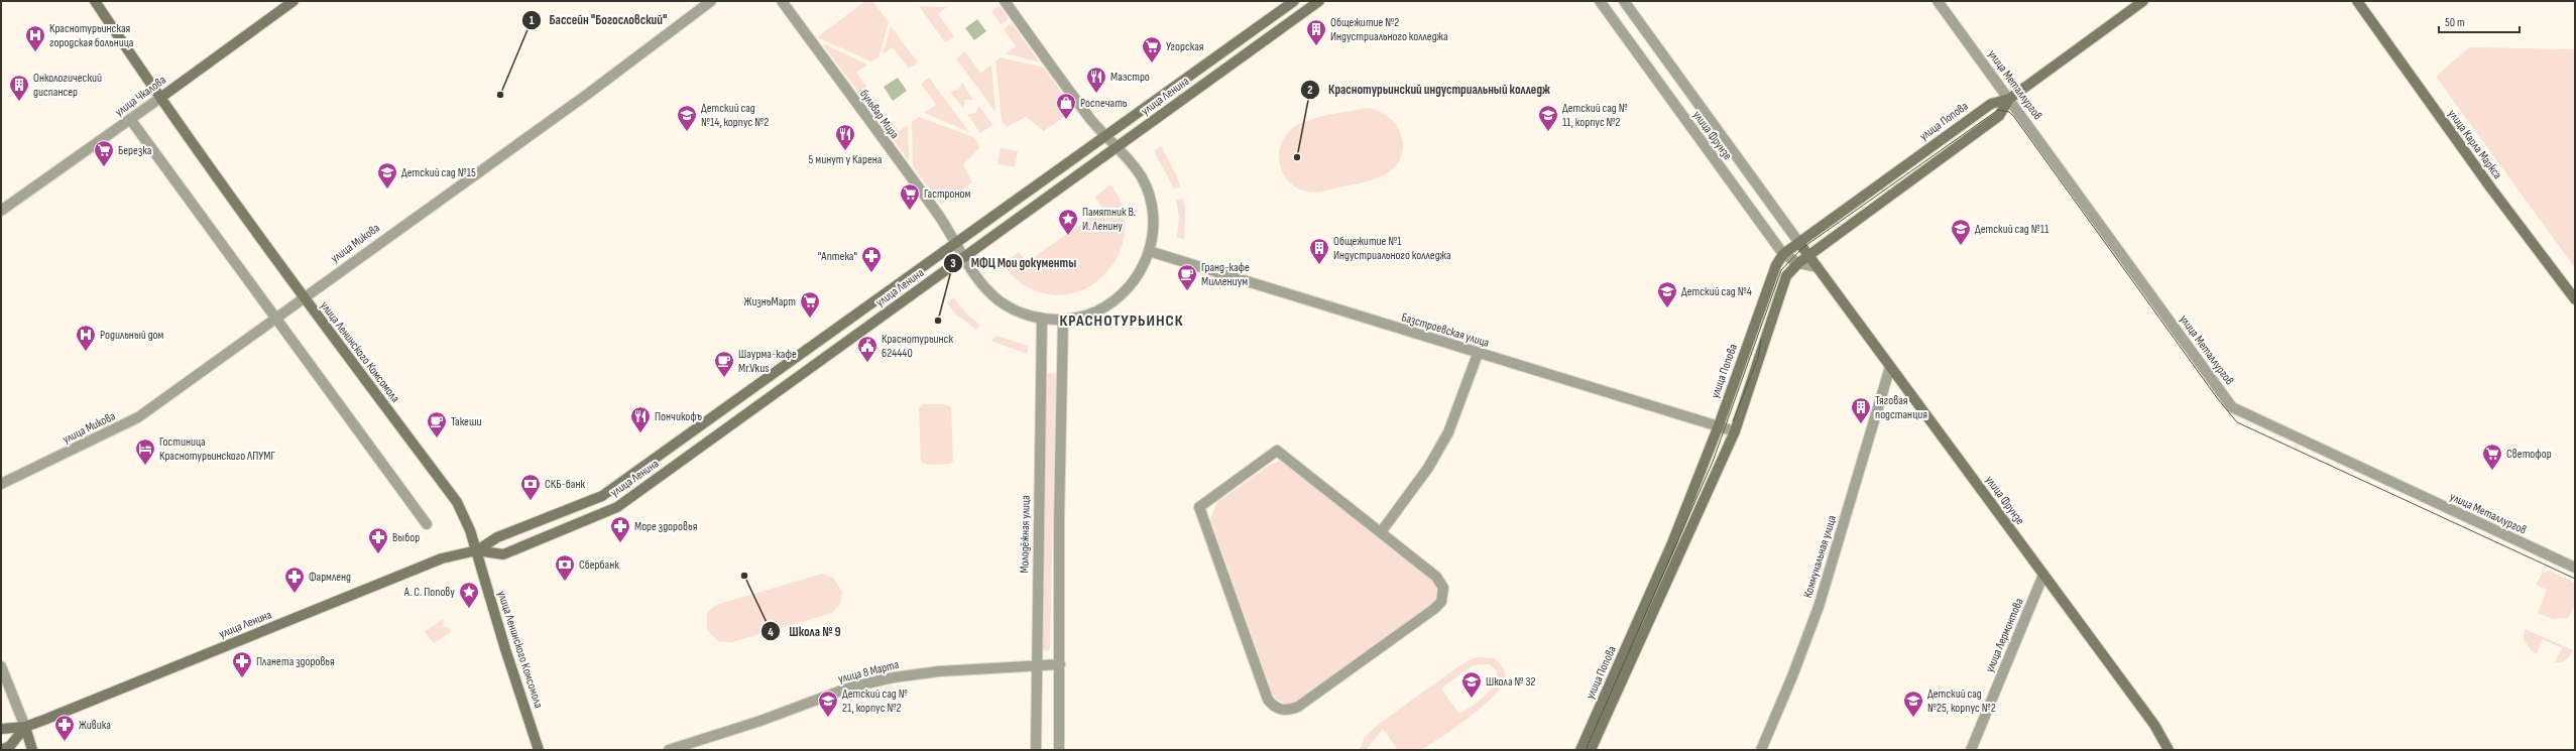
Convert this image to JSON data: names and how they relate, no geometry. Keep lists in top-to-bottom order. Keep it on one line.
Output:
{"streets":{"street":["улица Металлургов","улица Чкалова","улица Ленина","бульвар Мира","улица Попова","улица Фрунзе","улица Карла Маркса","улица Микова","Базстроевская улица","улица Ленинского Комсомола","Молодёжная улица","Коммунальная улица","улица Лермонтова","улица 8 Марта"]},"crossings":[["улица Металлургов","улица Попова"],["улица Чкалова","улица Ленинского Комсомола"],["улица Ленина","бульвар Мира"],["улица Ленина","улица Ленинского Комсомола"],["бульвар Мира","Базстроевская улица"],["бульвар Мира","Молодёжная улица"],["улица Попова","улица Фрунзе"],["улица Попова","Базстроевская улица"],["улица Фрунзе","Коммунальная улица"],["улица Фрунзе","улица Лермонтова"],["улица Микова","улица Ленинского Комсомола"],["Молодёжная улица","улица 8 Марта"]],"districts":["КРАСНОТУРЬИНСК"],"places":{"building":["Общежитие №2 Индустриального колледжа","Онкологический диспансер","Общежитие №1 Индустриального колледжа","Тяговая подстанция"],"hospital":["Краснотурьинская городская больница","Родильный дом"],"supermarket":["Угорская","Березка","Гастроном","ЖизньМарт","Светофор"],"restaurant":["Маэстро","5 минут у Карена","Пончикофъ"],"other":["Бассейн \"Богословский\"","Краснотурьинский индустриальный колледж","МФЦ Мои документы","Школа № 9"],"shop":["Роспечать"],"school or university":["Детский сад №14, корпус №2","Детский сад № 11, корпус №2","Детский сад №15","Детский сад №11","Детский сад №4","Школа № 32","Детский сад № 21, корпус №2","Детский сад №25, корпус №2"],"place":["Памятник В. И. Ленину","А. С. Попову"],"pharmacy":["\"Аптека\"","Море здоровья","Выбор","Фармленд","Планета здоровья","Живика"],"cafe":["Гранд-кафе Миллениум","Шаурма-кафе Mr.Vkus","Такеши"],"public building":["Краснотурьинск 624440"],"hotel":["Гостиница Краснотурьинского ЛПУМГ"],"bank":["СКБ-банк","Сбербанк"]},"scale_bar":"50 m"}
